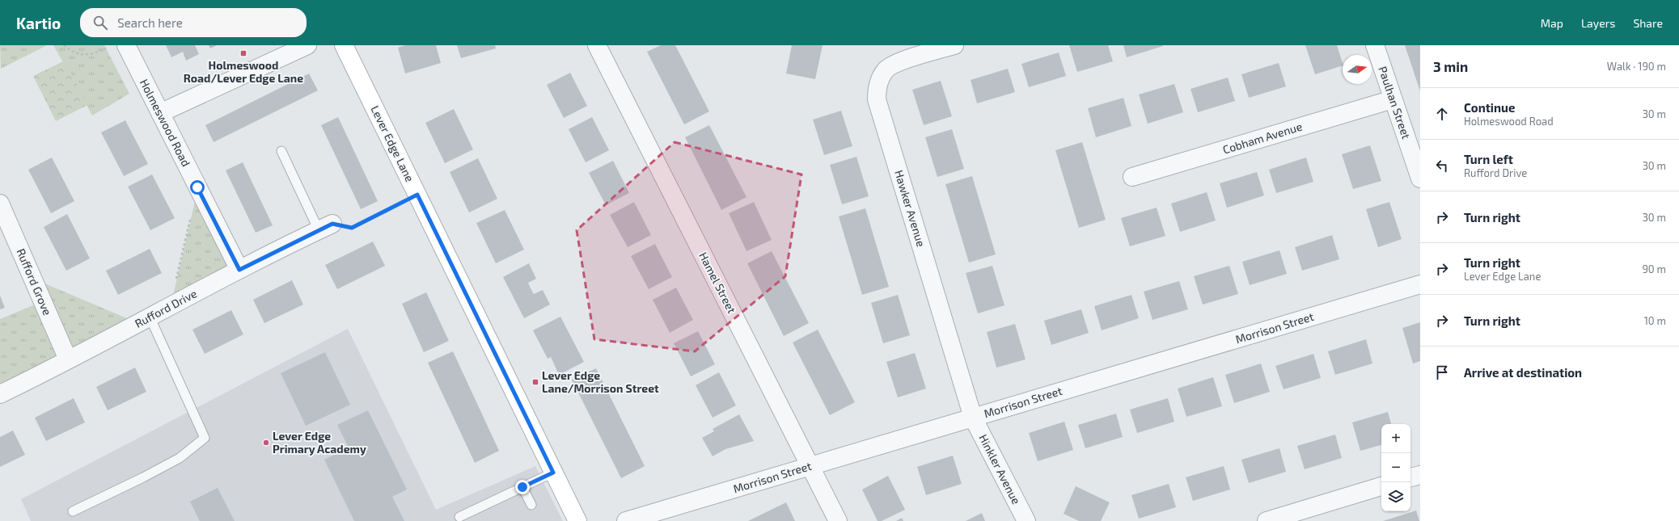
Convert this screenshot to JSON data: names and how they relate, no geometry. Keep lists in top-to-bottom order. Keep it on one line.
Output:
{"streets":{"street":["Paulhan Street","Holmeswood Road","Cobham Avenue","Lever Edge Lane","Hawker Avenue","Rufford Grove","Hamel Street","Rufford Drive","Morrison Street","Hinkler Avenue"]},"crossings":[["Paulhan Street","Cobham Avenue"],["Holmeswood Road","Rufford Drive"],["Hawker Avenue","Morrison Street"],["Hawker Avenue","Hinkler Avenue"],["Rufford Grove","Rufford Drive"],["Hamel Street","Morrison Street"],["Morrison Street","Hinkler Avenue"]],"places":{"transit":["Holmeswood Road/Lever Edge Lane","Lever Edge Lane/Morrison Street"],"other":["Lever Edge Primary Academy"]},"north":"right","page":{"header":"Kartio","search":"Search here","nav":["Map","Layers","Share"],"heading":["3 min","Walk · 190 m"],"list":[["Continue","Holmeswood Road","30 m"],["Turn left","Rufford Drive","30 m"],["Turn right","30 m"],["Turn right","Lever Edge Lane","90 m"],["Turn right","10 m"],"Arrive at destination"],"map_buttons":["+","−"]}}
